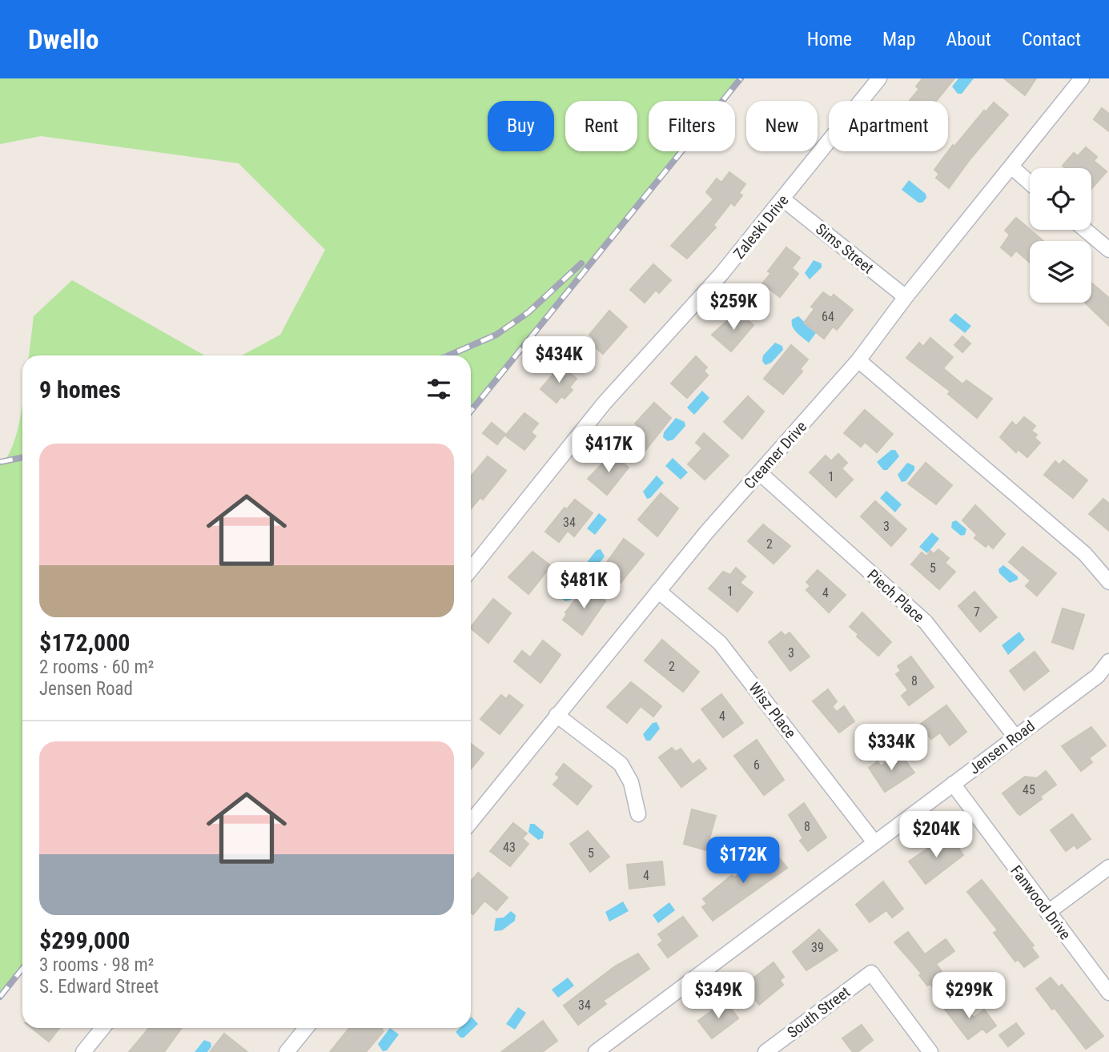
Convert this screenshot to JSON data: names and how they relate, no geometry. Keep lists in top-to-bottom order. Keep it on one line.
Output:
{"streets":{"street":["Zaleski Drive","Sims Street","Creamer Drive","Piech Place","Wisz Place","Jensen Road","Fanwood Drive","South Street"]},"crossings":[["Zaleski Drive","Sims Street"],["Sims Street","Creamer Drive"],["Creamer Drive","Piech Place"],["Creamer Drive","Wisz Place"],["Piech Place","Jensen Road"],["Wisz Place","Jensen Road"],["Jensen Road","Fanwood Drive"]],"house_numbers":["64","1","34","3","2","5","1","4","7","3","2","8","4","6","45","8","43","5","4","39","34"],"page":{"header":"Dwello","nav":["Home","Map","About","Contact"],"chip":["Buy","Rent","Filters","New","Apartment"],"price":["$259K","$434K","$417K","$481K","$334K","$204K","$172K","$349K","$299K"],"heading":"9 homes","list":[{"name":"$172,000","note":"2 rooms · 60 m² · Jensen Road"},{"name":"$299,000","note":"3 rooms · 98 m² · S. Edward Street"}]}}
